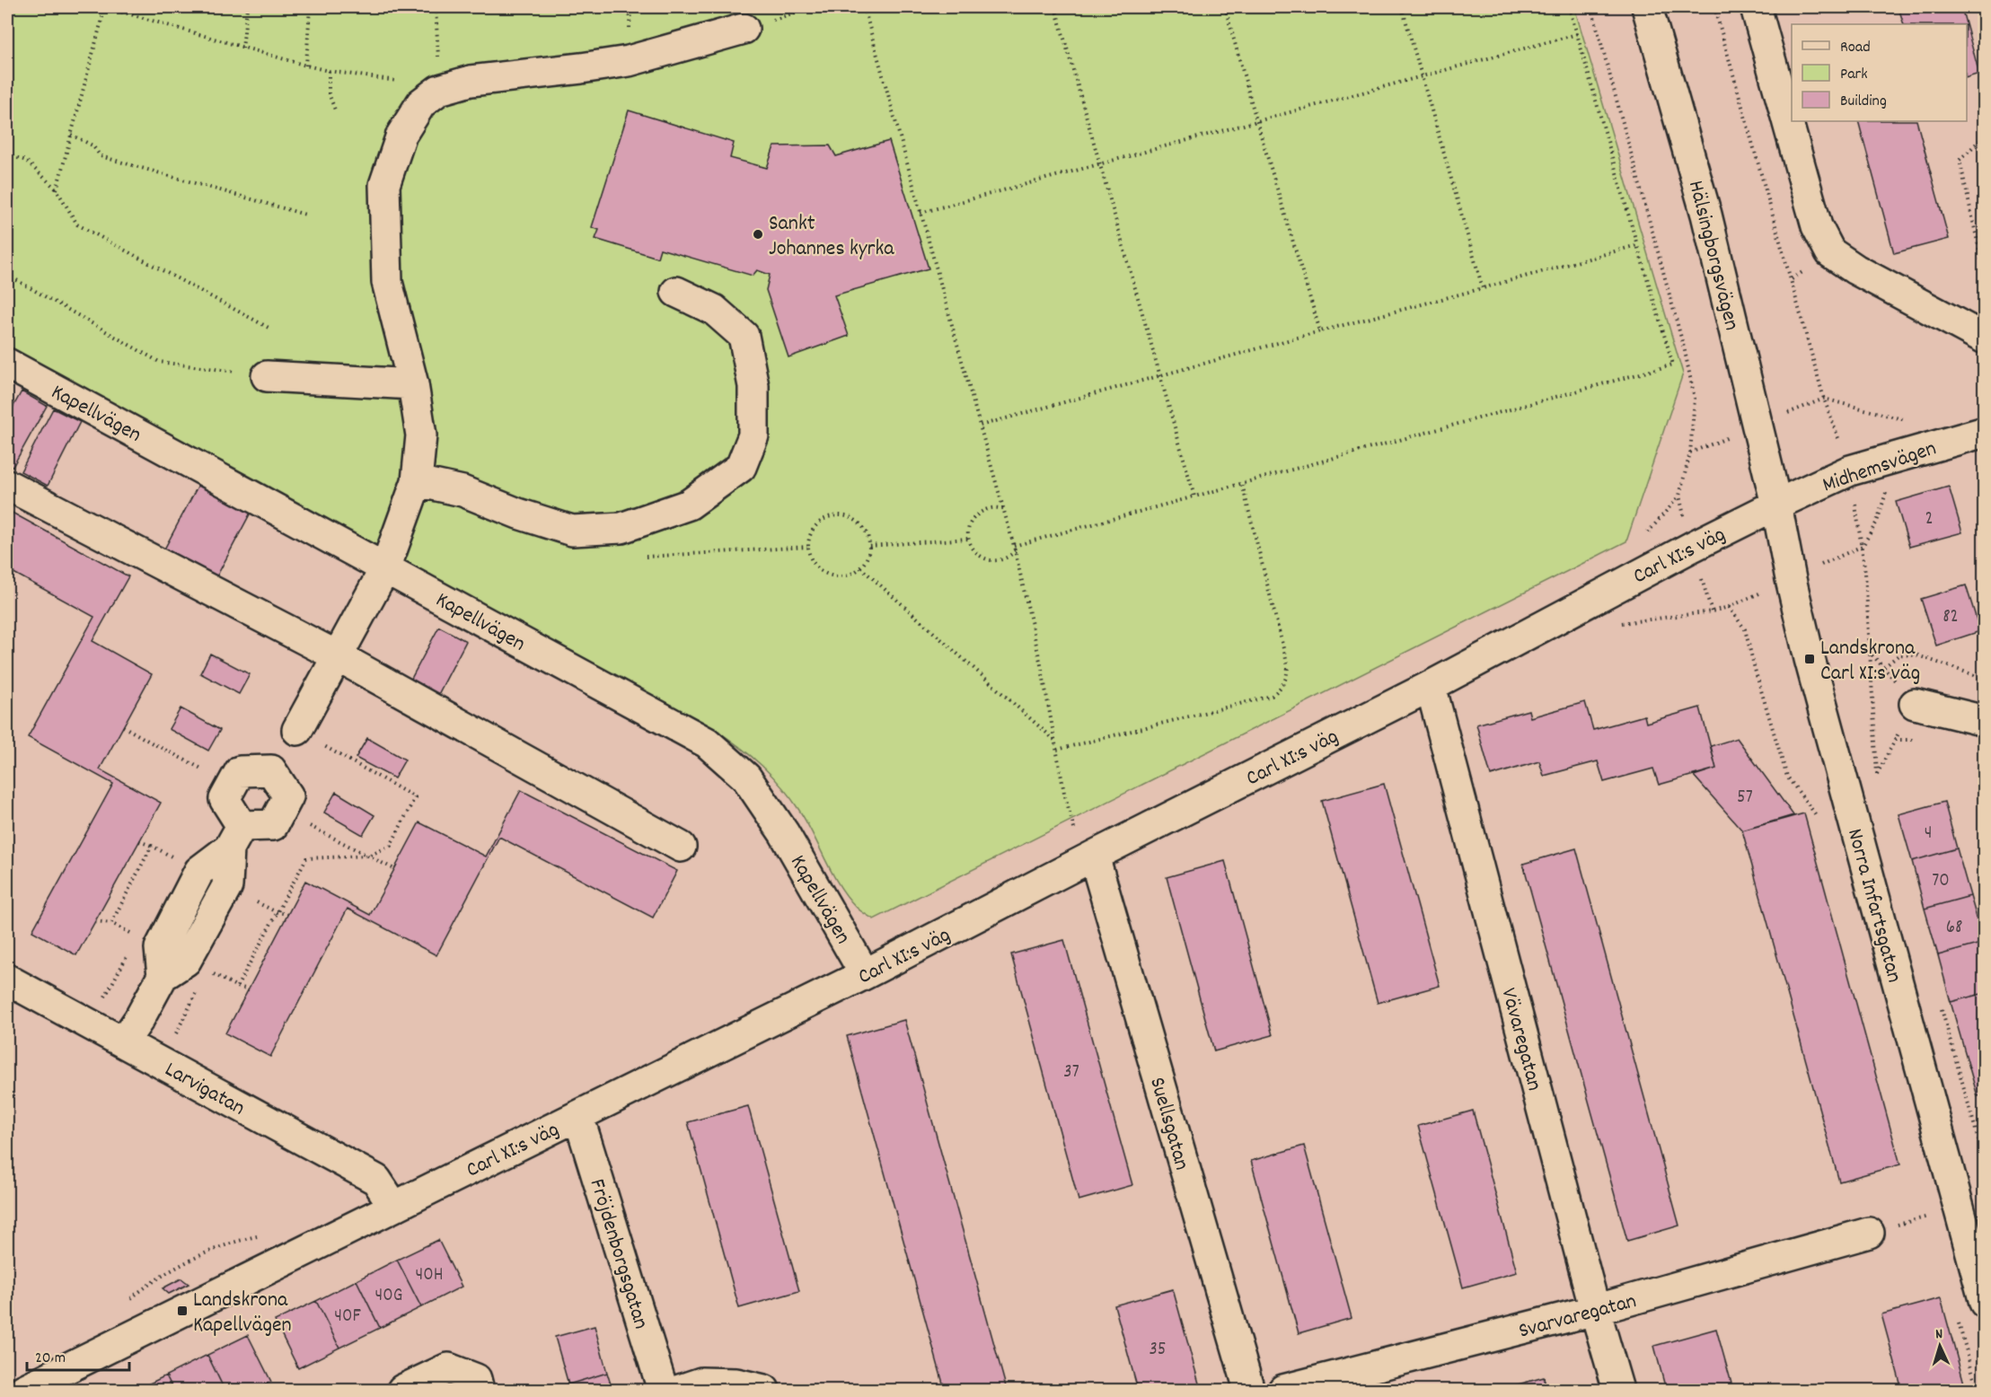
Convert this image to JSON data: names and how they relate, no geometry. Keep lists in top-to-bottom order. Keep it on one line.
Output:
{"streets":{"street":["Hälsingborgsvägen","Kapellvägen","Midhemsvägen","Carl XI:s väg","Norra Infartsgatan","Vävaregatan","Larvigatan","Suellsgatan","Fröjdenborgsgatan","Svarvaregatan"]},"crossings":[["Hälsingborgsvägen","Midhemsvägen"],["Hälsingborgsvägen","Carl XI:s väg"],["Hälsingborgsvägen","Norra Infartsgatan"],["Kapellvägen","Carl XI:s väg"],["Midhemsvägen","Carl XI:s väg"],["Midhemsvägen","Norra Infartsgatan"],["Carl XI:s väg","Norra Infartsgatan"],["Carl XI:s väg","Vävaregatan"],["Carl XI:s väg","Larvigatan"],["Carl XI:s väg","Suellsgatan"],["Carl XI:s väg","Fröjdenborgsgatan"],["Vävaregatan","Svarvaregatan"]],"places":{"other":["Sankt Johannes kyrka"],"transit":["Landskrona Carl XI:s väg","Landskrona Kapellvägen"]},"house_numbers":["2","82","57","4","70","68","37","40H","40G","40F","35"],"legend":["Road","Park","Building"],"scale_bar":"20 m","north":"top"}
